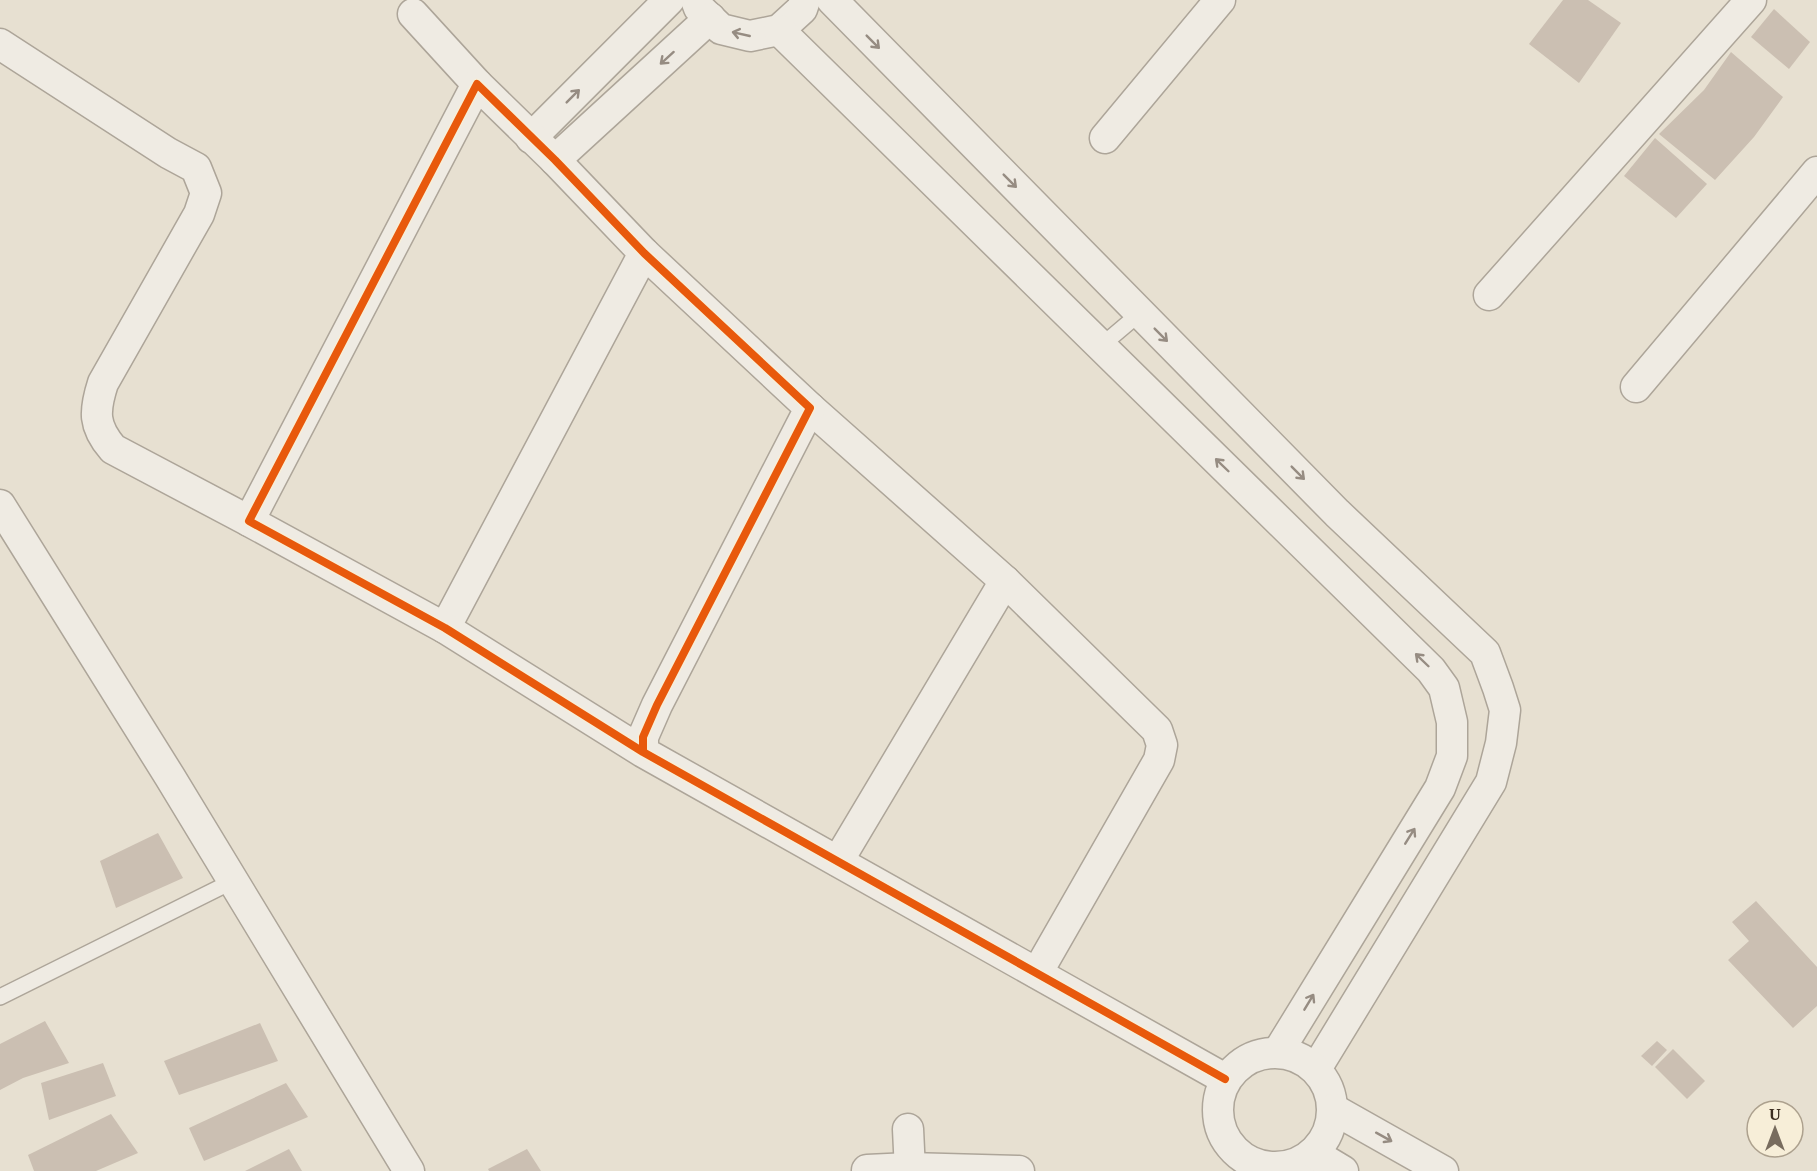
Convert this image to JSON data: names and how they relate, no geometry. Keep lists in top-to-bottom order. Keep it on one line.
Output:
{"north":"top"}
